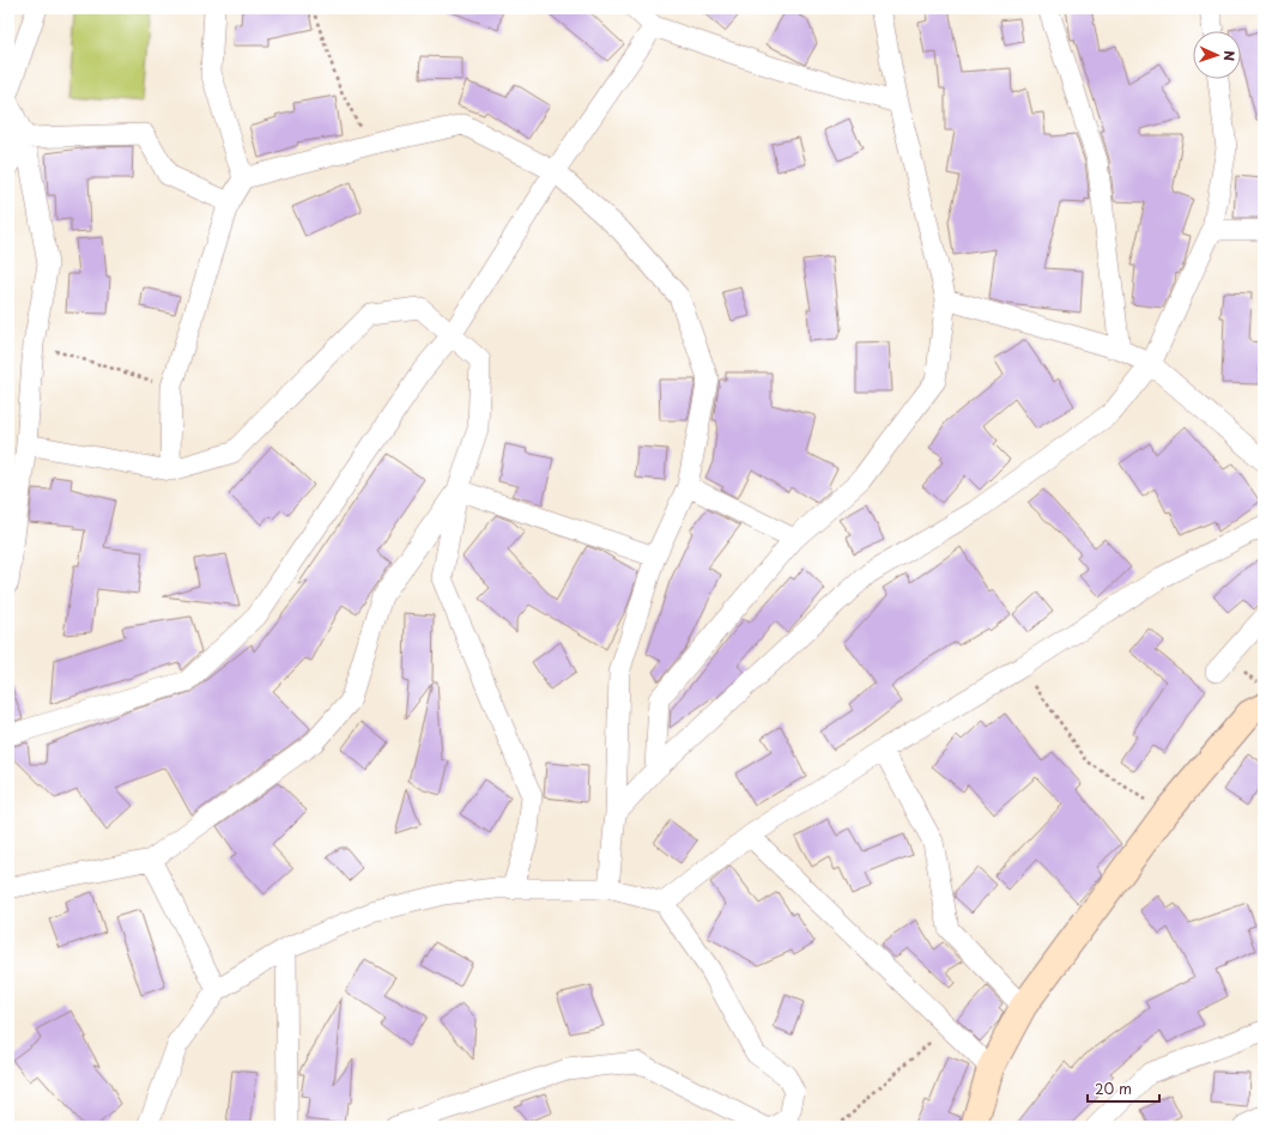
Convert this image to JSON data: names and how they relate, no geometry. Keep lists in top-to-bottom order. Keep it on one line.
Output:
{"scale_bar":"20 m","north":"right"}
